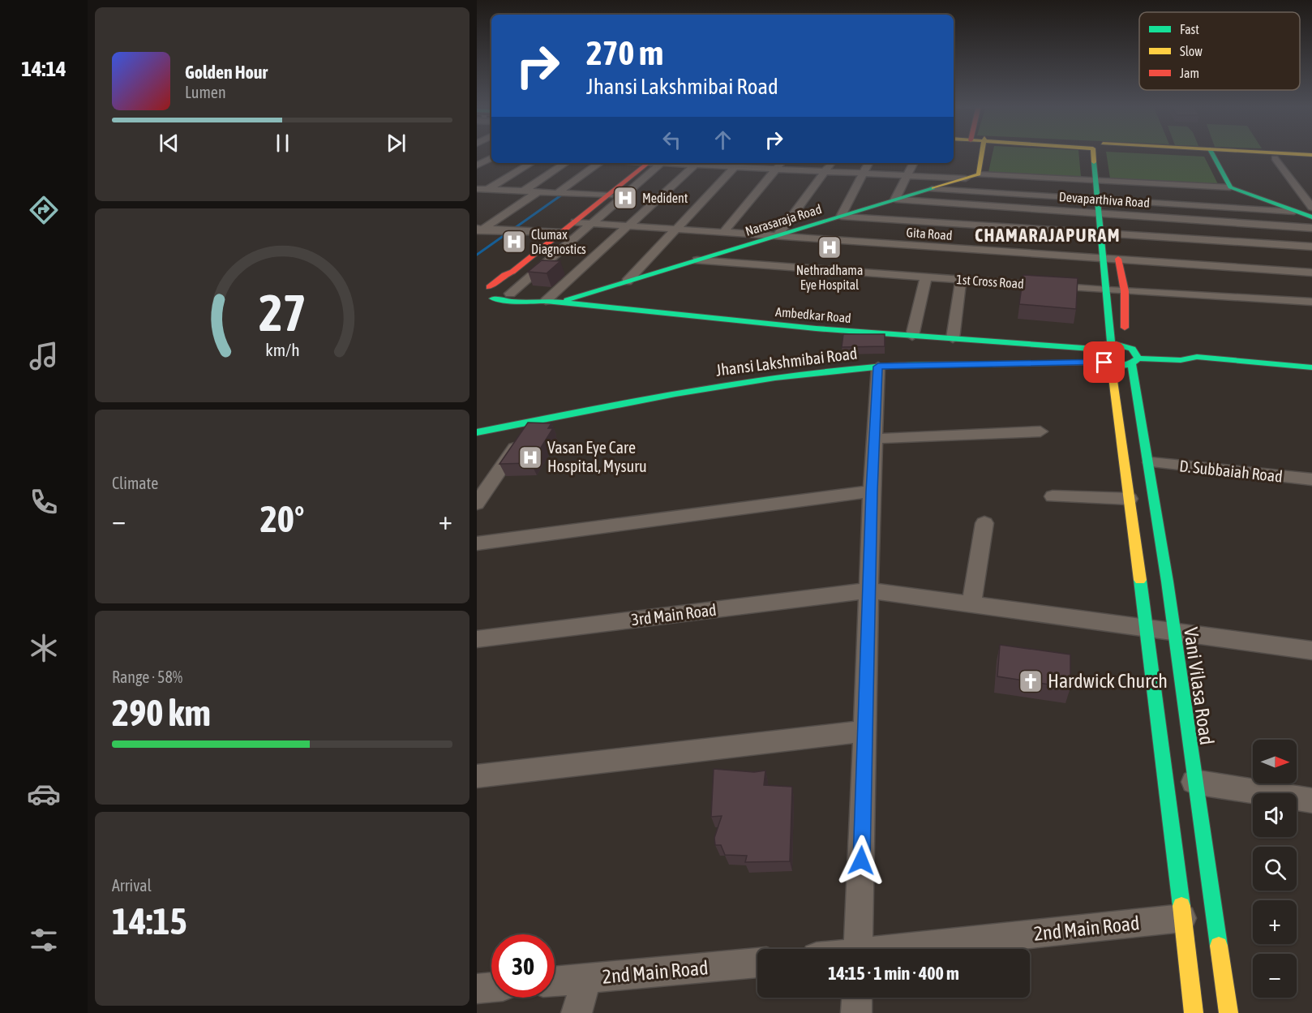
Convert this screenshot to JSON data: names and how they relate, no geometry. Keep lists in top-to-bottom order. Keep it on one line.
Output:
{"streets":{"main road":["Narasaraja Road","Ambedkar Road","Jhansi Lakshmibai Road","Vani Vilasa Road"],"street":["Devaparthiva Road","Gita Road","1st Cross Road","D. Subbaiah Road","3rd Main Road","2nd Main Road"]},"crossings":[["Devaparthiva Road","Narasaraja Road"],["Narasaraja Road","Gita Road"],["Narasaraja Road","1st Cross Road"],["Narasaraja Road","Ambedkar Road"],["Jhansi Lakshmibai Road","Vani Vilasa Road"],["D. Subbaiah Road","Vani Vilasa Road"],["3rd Main Road","Vani Vilasa Road"]],"districts":["CHAMARAJAPURAM"],"places":{"hospital":["Medident","Clumax Diagnostics","Nethradhama Eye Hospital","Vasan Eye Care Hospital, Mysuru"],"church":["Hardwick Church"]},"legend":["Fast","Slow","Jam"],"north":"right","page":{"tabs":"14:14","turn":["270 m","Jhansi Lakshmibai Road"],"song":["Golden Hour","Lumen"],"tile":["Climate",["Range · 58%","290 km"],["Arrival","14:15"]],"heat":["−","20°","+"],"map_buttons":["+","−"],"limit":"30","trip":"14:15 · 1 min · 400 m","gauge":["27","km/h"]}}
